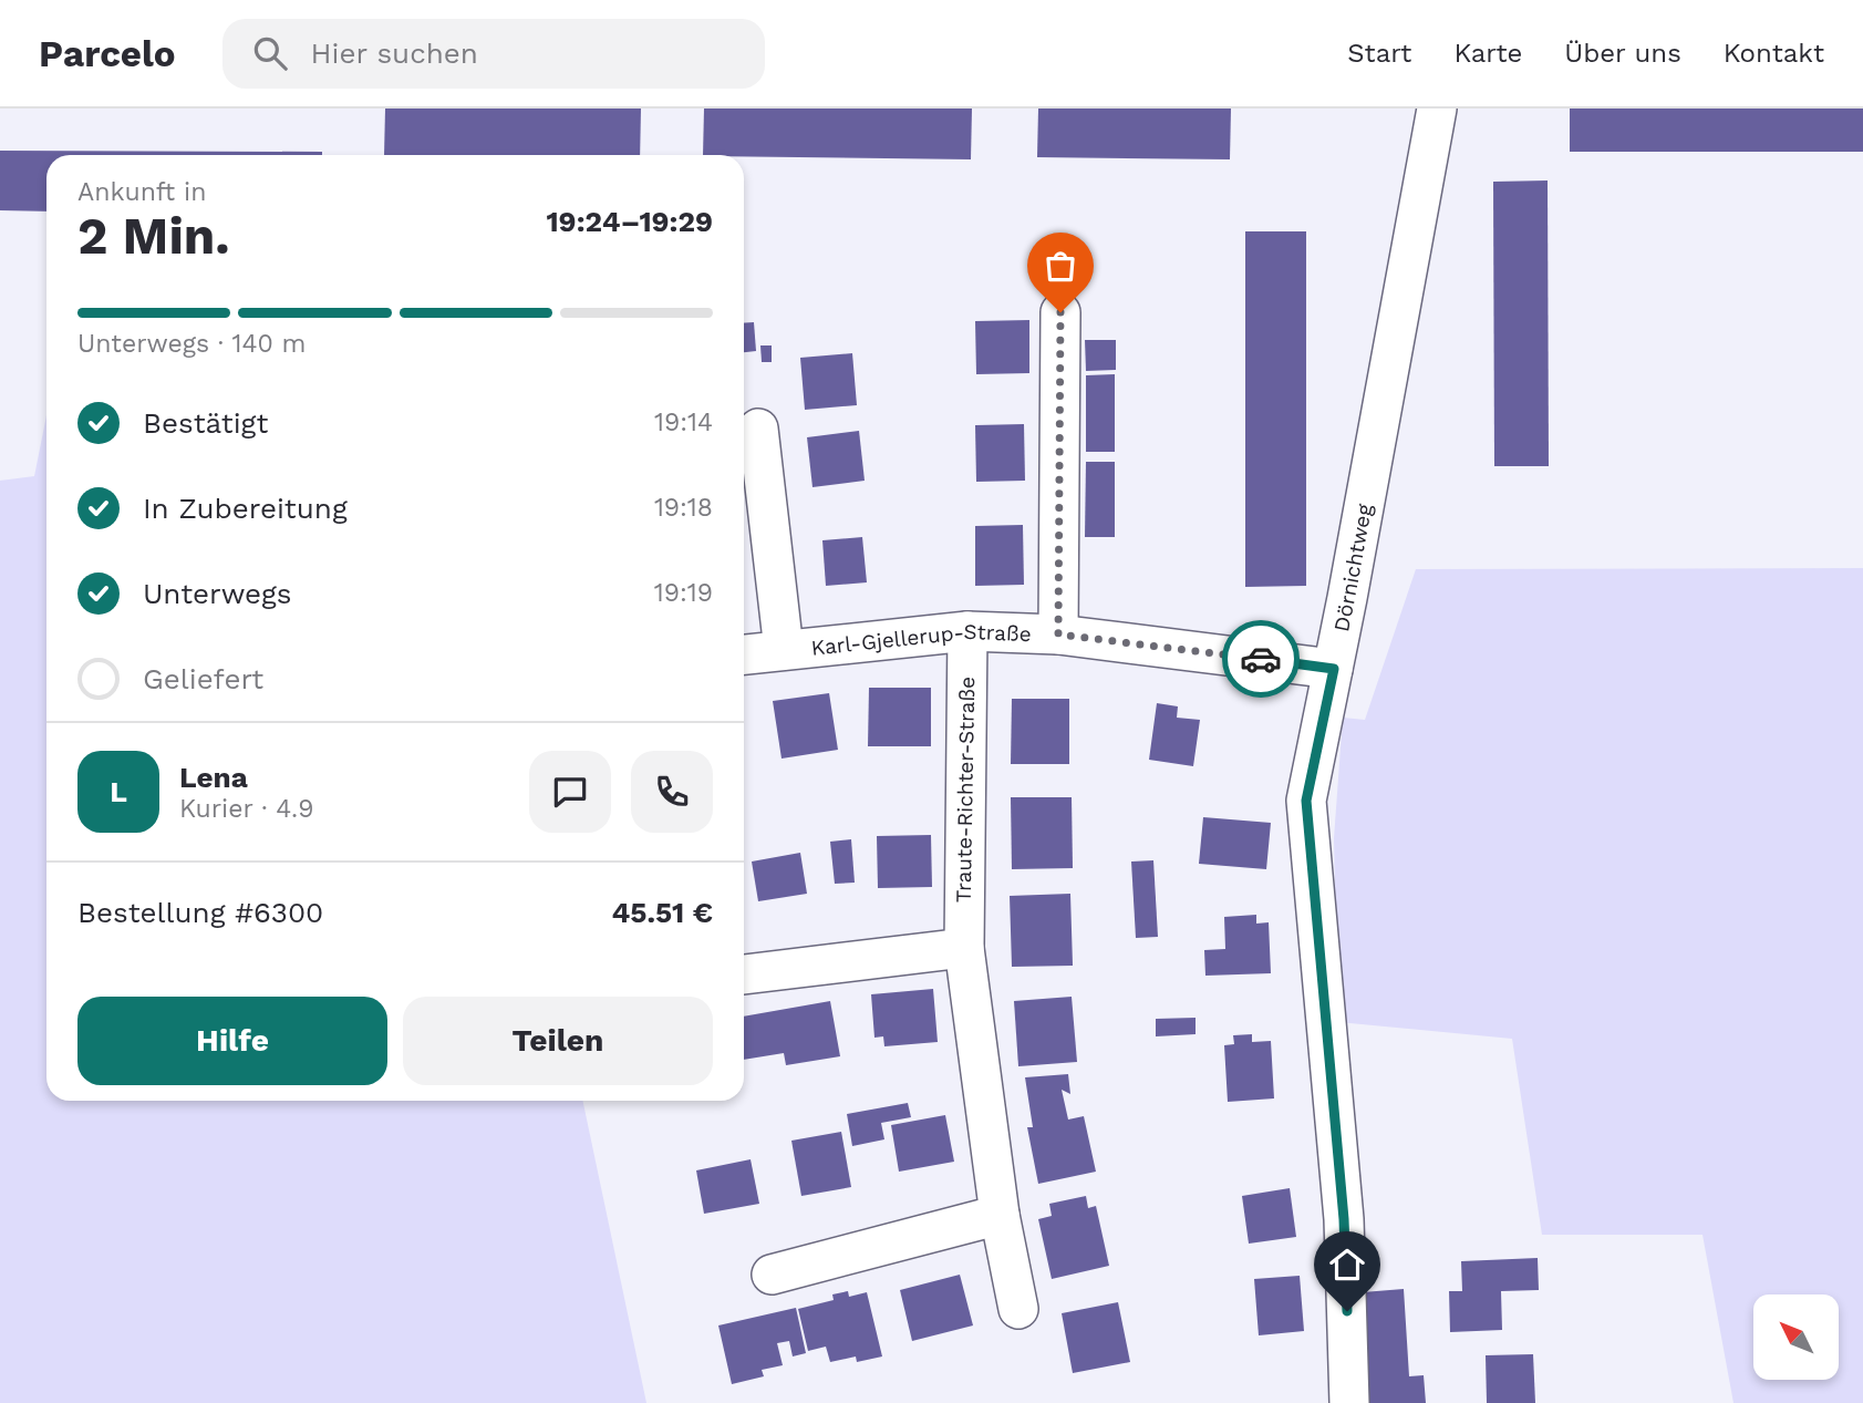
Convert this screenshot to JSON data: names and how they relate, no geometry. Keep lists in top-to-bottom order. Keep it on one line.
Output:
{"streets":{"street":["Dörnichtweg","Karl-Gjellerup-Straße","Traute-Richter-Straße"]},"crossings":[["Dörnichtweg","Karl-Gjellerup-Straße"],["Karl-Gjellerup-Straße","Traute-Richter-Straße"]],"north":"top left","page":{"header":"Parcelo","search":"Hier suchen","nav":["Start","Karte","Über uns","Kontakt"],"heading":["2 Min.","Ankunft in","19:24–19:29"],"panel":["Lena","Kurier · 4.9","Bestellung #6300","45.51 €"],"bar":"Unterwegs · 140 m","list":[["Bestätigt","19:14"],["In Zubereitung","19:18"],["Unterwegs","19:19"],"Geliefert"],"round":"L","buttons":["Hilfe","Teilen"]}}
